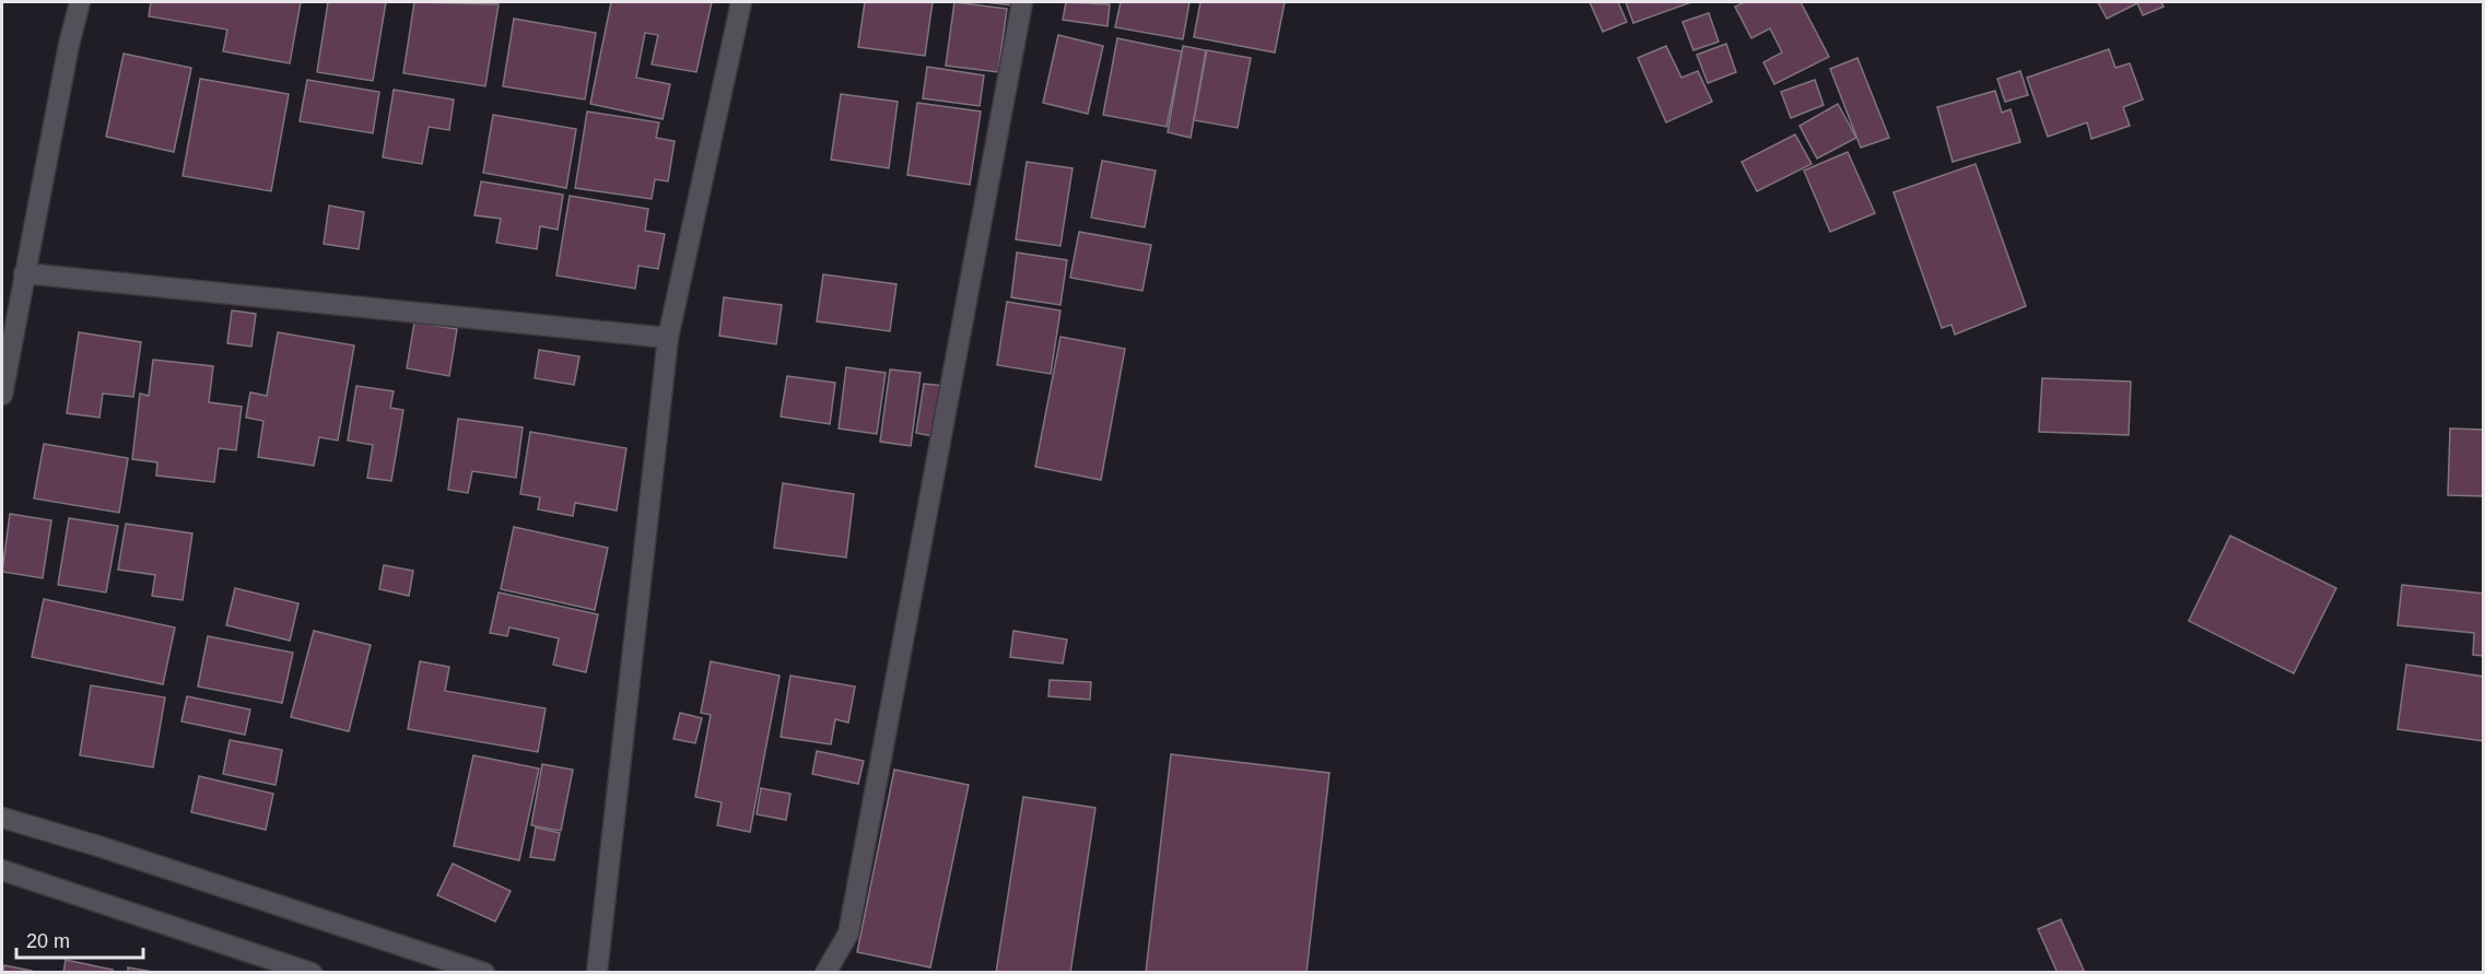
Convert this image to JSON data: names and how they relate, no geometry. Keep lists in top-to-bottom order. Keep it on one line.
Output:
{"scale_bar":"20 m"}
